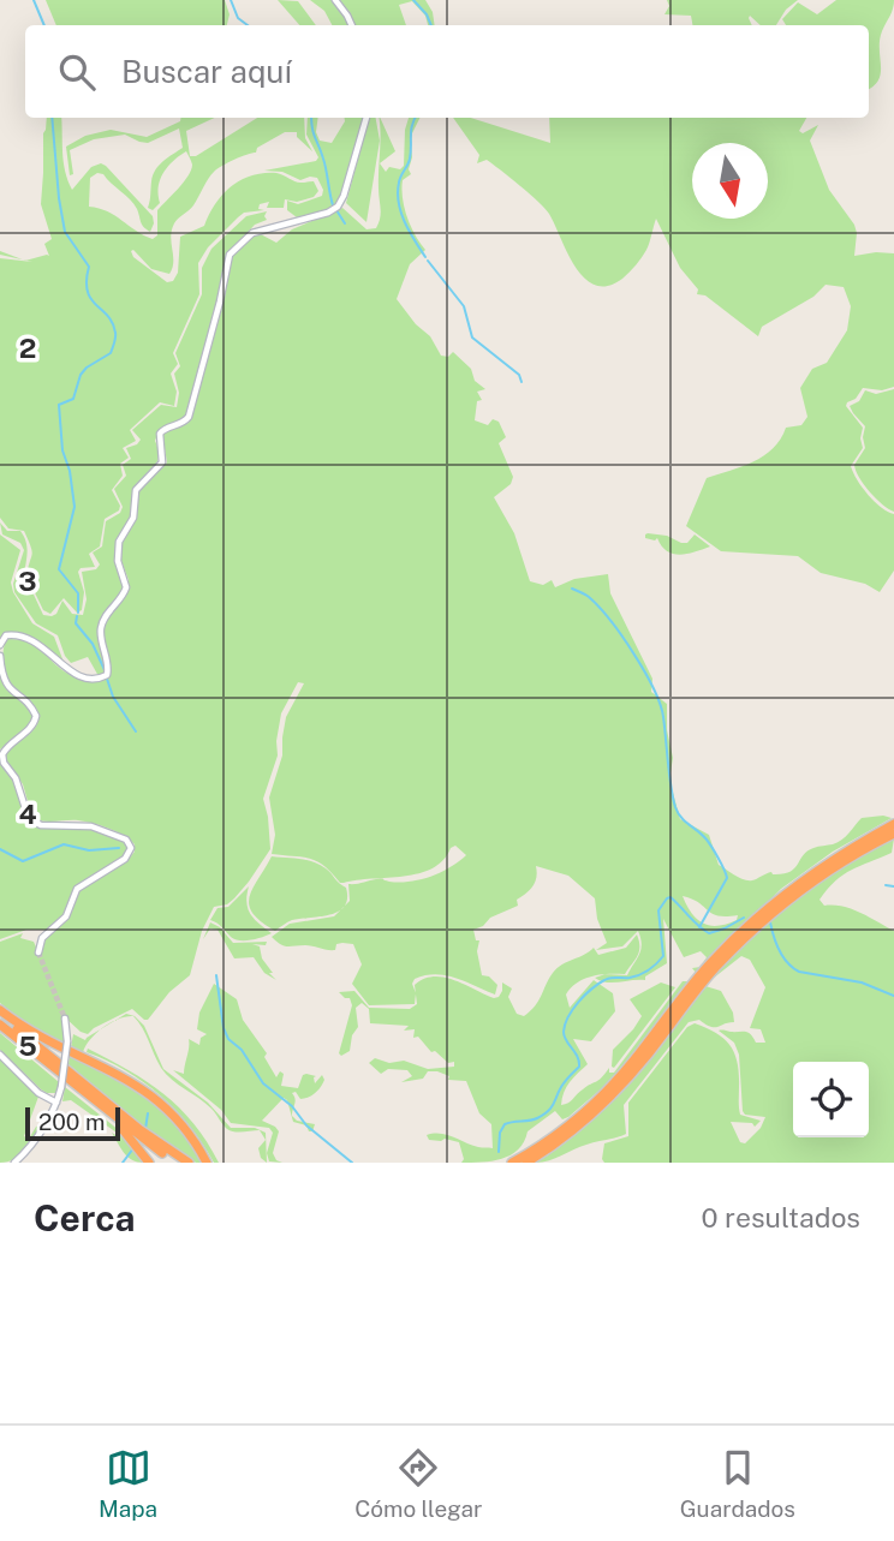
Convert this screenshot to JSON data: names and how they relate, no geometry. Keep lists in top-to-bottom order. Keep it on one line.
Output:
{"scale_bar":"200 m","north":"bottom","page":{"search":"Buscar aquí","scale":"200 m","heading":["Cerca","0 resultados"],"nav":["Mapa","Cómo llegar","Guardados"]},"grid":{"rows":["2","3","4","5"]}}
